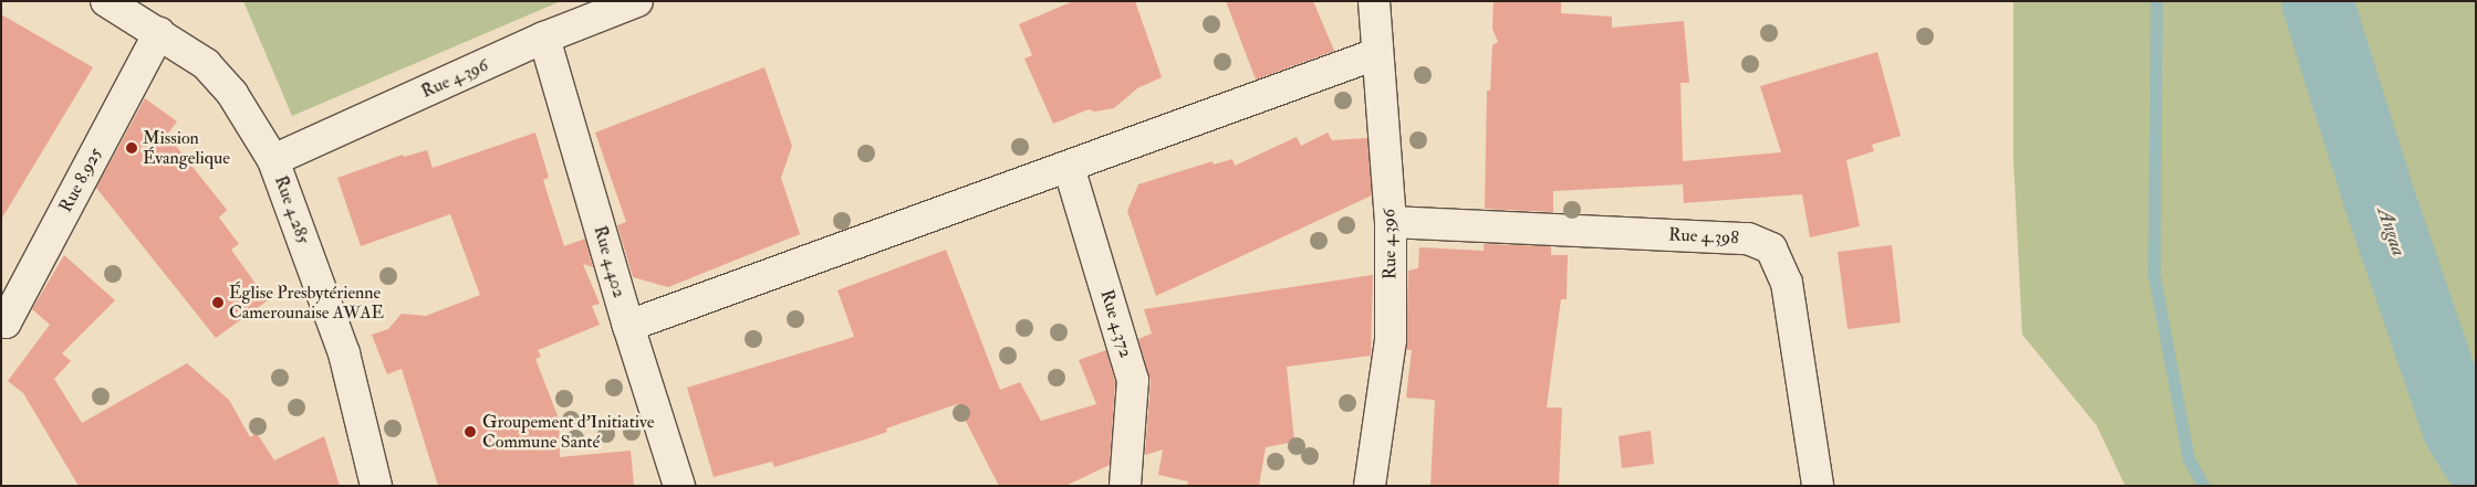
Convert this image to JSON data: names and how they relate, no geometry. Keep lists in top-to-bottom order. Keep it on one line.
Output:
{"streets":{"street":["Rue 4.396","Rue 8.925","Rue 4.285","Rue 4.398","Rue 4.402","Rue 4.372"]},"crossings":[["Rue 4.396","Rue 4.285"],["Rue 4.396","Rue 4.398"],["Rue 4.396","Rue 4.402"],["Rue 8.925","Rue 4.285"]],"water":["Angaa"],"places":["Mission Évangelique","Église Presbytérienne Camerounaise AWAE","Groupement d'Initiative Commune Santé"]}
